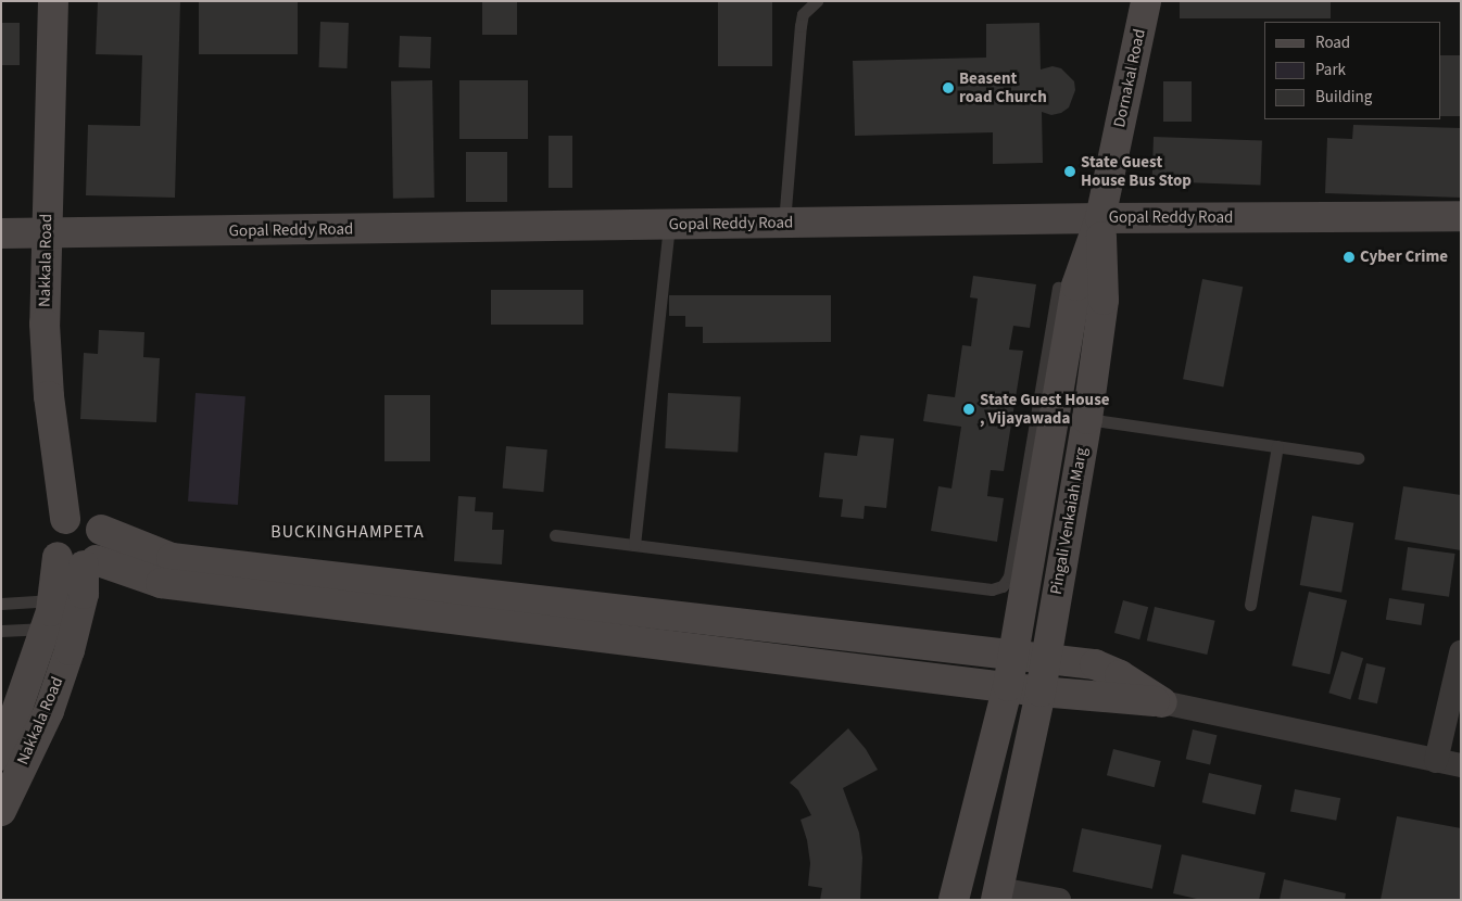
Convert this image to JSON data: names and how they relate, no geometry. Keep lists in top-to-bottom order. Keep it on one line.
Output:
{"streets":{"street":["Dornakal Road","Gopal Reddy Road","Nakkala Road","Pingali Venkaiah Marg"]},"crossings":[["Dornakal Road","Gopal Reddy Road"],["Dornakal Road","Pingali Venkaiah Marg"],["Gopal Reddy Road","Nakkala Road"],["Gopal Reddy Road","Pingali Venkaiah Marg"]],"districts":["BUCKINGHAMPETA"],"places":["Beasent road Church","State Guest House Bus Stop","Cyber Crime","State Guest House , Vijayawada"],"legend":["Road","Park","Building"]}
